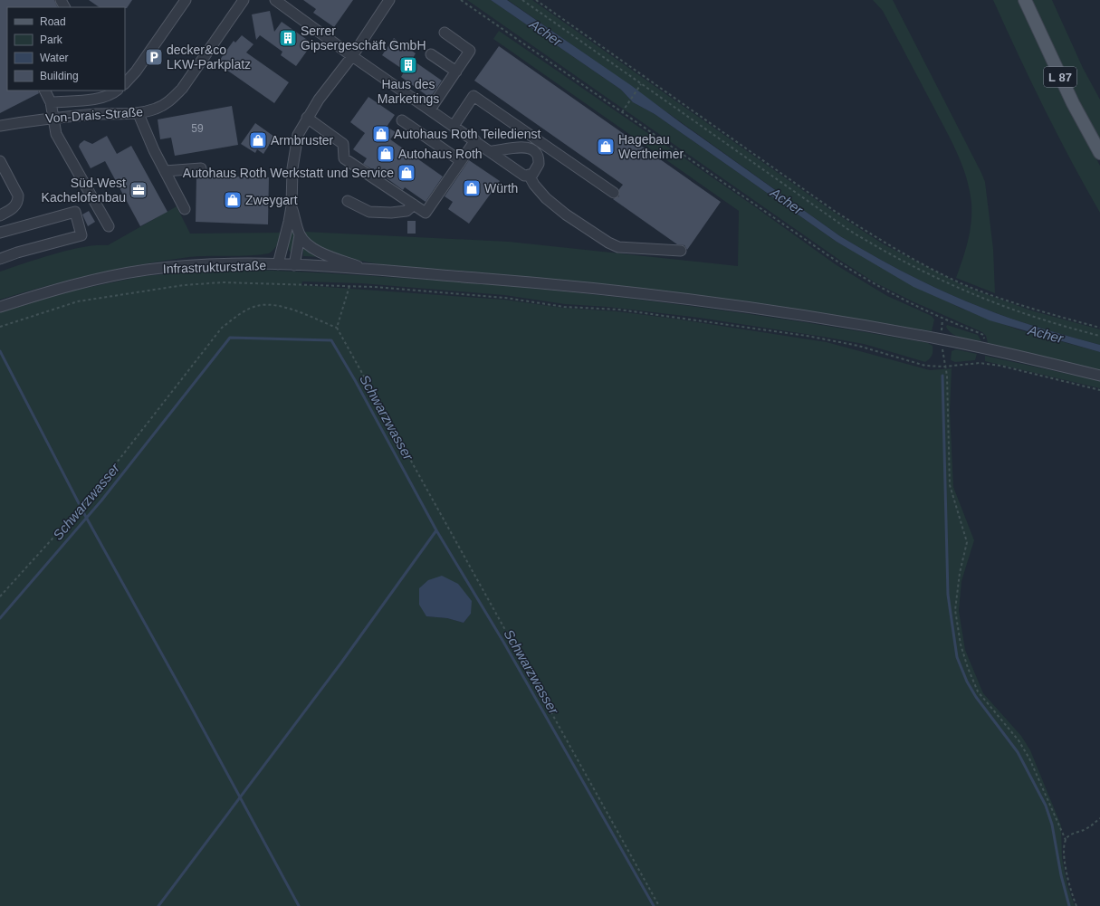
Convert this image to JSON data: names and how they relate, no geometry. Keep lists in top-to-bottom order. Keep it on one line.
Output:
{"streets":{"main road":["L 87"],"street":["Von-Drais-Straße","Infrastrukturstraße"]},"water":["Acher","Schwarzwasser"],"places":{"building":["Serrer Gipsergeschäft GmbH","Haus des Marketings"],"parking":["decker&co LKW-Parkplatz"],"shop":["Autohaus Roth Teiledienst","Armbruster","Hagebau Wertheimer","Autohaus Roth","Autohaus Roth Werkstatt und Service","Würth","Zweygart"],"office":["Süd-West Kachelofenbau"]},"house_numbers":["59"],"legend":["Road","Park","Water","Building"]}
